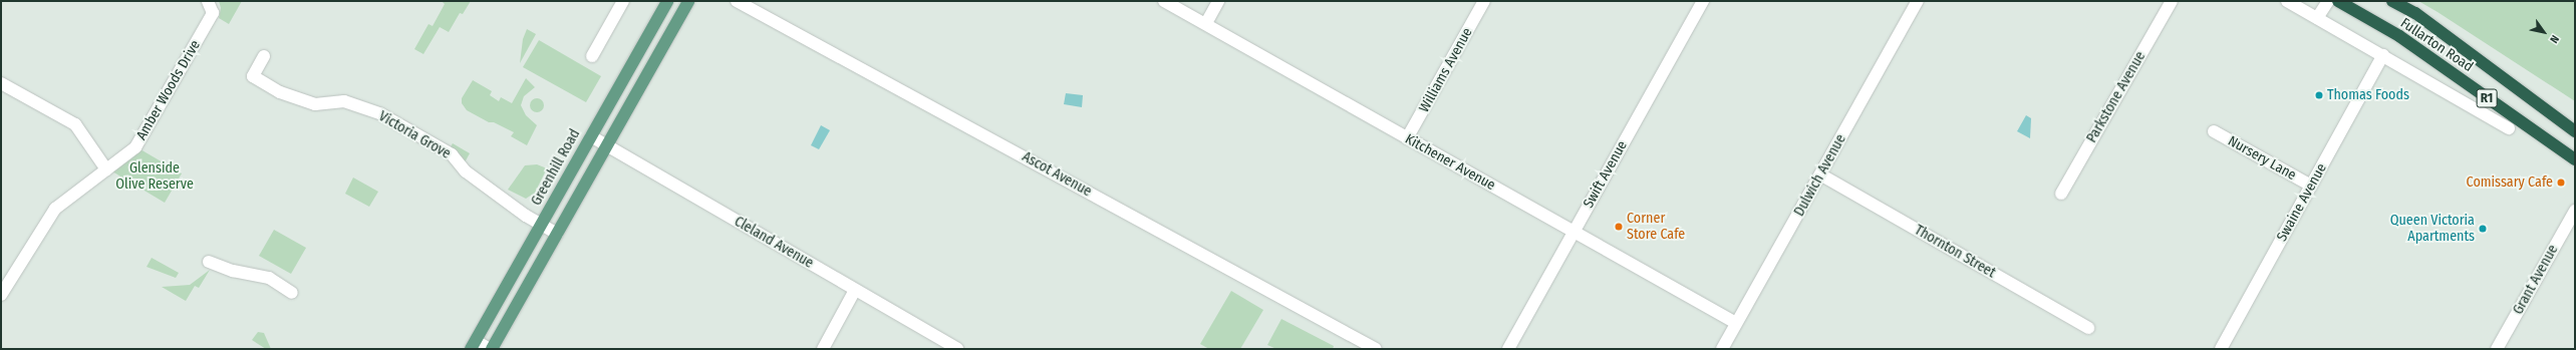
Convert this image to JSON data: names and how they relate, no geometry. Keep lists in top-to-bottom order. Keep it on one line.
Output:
{"streets":{"highway":["Fullarton Road","R1"],"main road":["Greenhill Road"],"street":["Williams Avenue","Amber Woods Drive","Parkstone Avenue","Victoria Grove","Nursery Lane","Kitchener Avenue","Ascot Avenue","Swift Avenue","Dulwich Avenue","Swaine Avenue","Cleland Avenue","Thornton Street","Grant Avenue"]},"crossings":[["Williams Avenue","Kitchener Avenue"],["Victoria Grove","Greenhill Road"],["Nursery Lane","Swaine Avenue"],["Kitchener Avenue","Swift Avenue"],["Kitchener Avenue","Dulwich Avenue"],["Greenhill Road","Cleland Avenue"],["Dulwich Avenue","Thornton Street"]],"parks":["Glenside Olive Reserve"],"places":["Thomas Foods","Comissary Cafe","Corner Store Cafe","Queen Victoria Apartments"],"north":"bottom right"}
